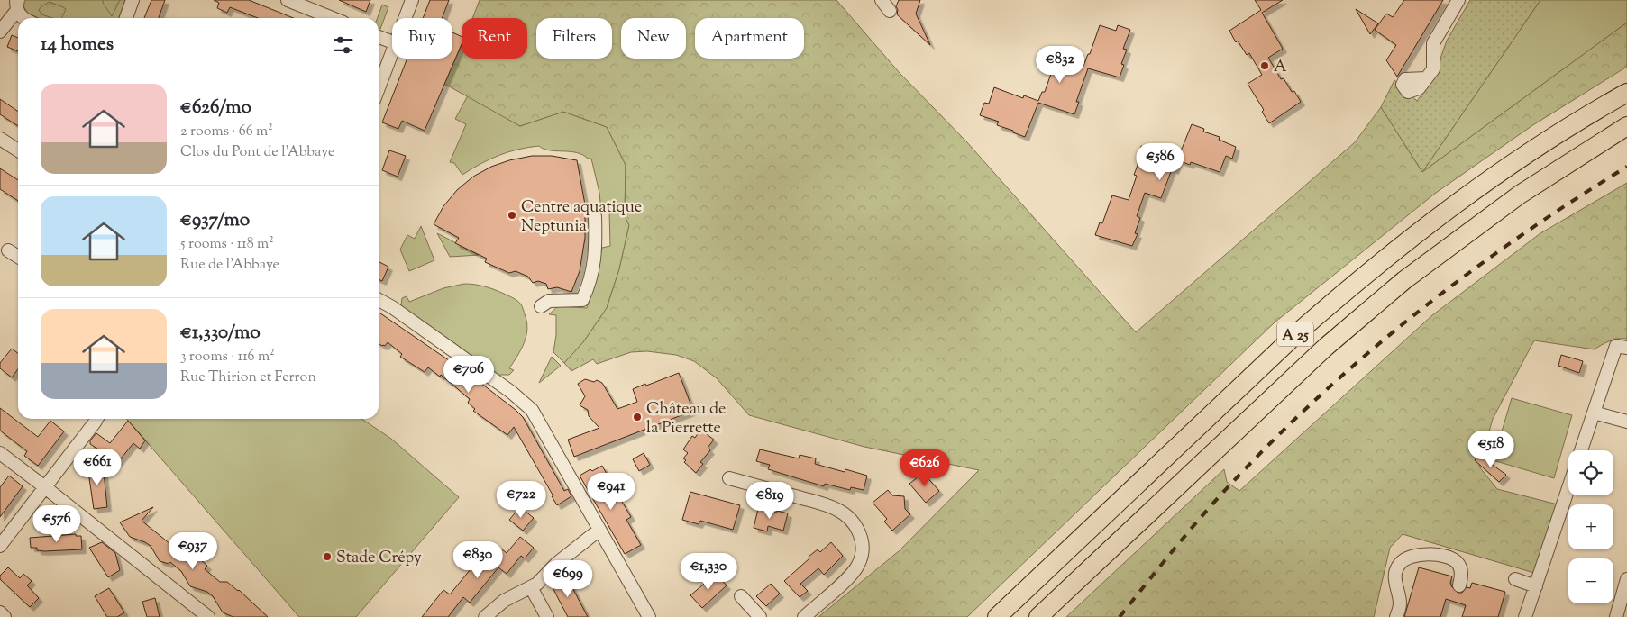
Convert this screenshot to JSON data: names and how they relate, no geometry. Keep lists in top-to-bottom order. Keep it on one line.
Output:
{"streets":{"highway":["A 25"]},"places":["A","Centre aquatique Neptunia","Château de la Pierrette","Stade Crépy"],"page":{"chip":["Buy","Rent","Filters","New","Apartment"],"heading":"14 homes","price":["€832","€586","€706","€518","€661","€626","€941","€722","€819","€576","€937","€830","€1,330","€699"],"list":[{"name":"€626/mo","note":"2 rooms · 66 m² · Clos du Pont de l'Abbaye"},{"name":"€937/mo","note":"5 rooms · 118 m² · Rue de l'Abbaye"},{"name":"€1,330/mo","note":"3 rooms · 116 m² · Rue Thirion et Ferron"}],"map_buttons":["+","−"]}}
